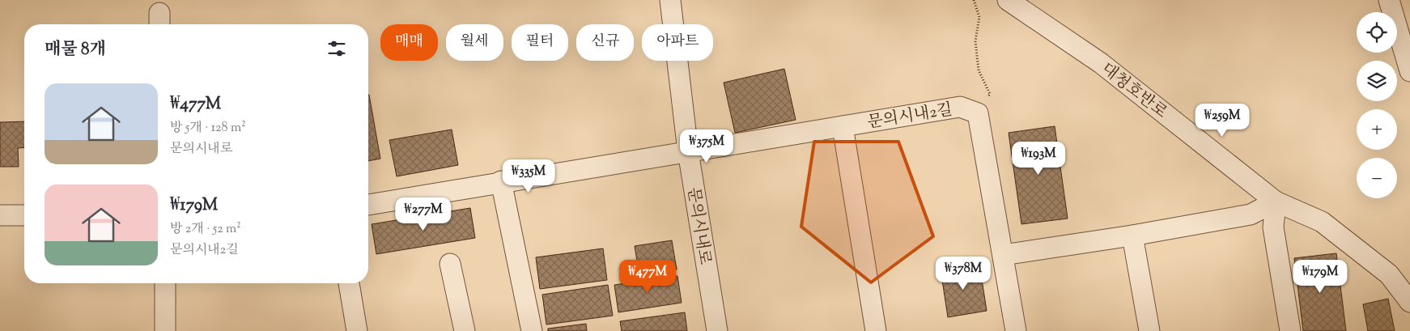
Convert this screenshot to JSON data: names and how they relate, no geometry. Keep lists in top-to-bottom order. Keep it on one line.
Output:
{"streets":{"street":["대청호반로","문의시내2길","문의시내로"]},"crossings":[["문의시내2길","문의시내로"]],"page":{"map_buttons":["+","−"],"chip":["매매","월세","필터","신규","아파트"],"heading":"매물 8개","list":[{"name":"₩477M","note":"방 5개 · 128 m² · 문의시내로"},{"name":"₩179M","note":"방 2개 · 52 m² · 문의시내2길"}],"price":["₩259M","₩375M","₩193M","₩335M","₩277M","₩378M","₩477M","₩179M"]}}
